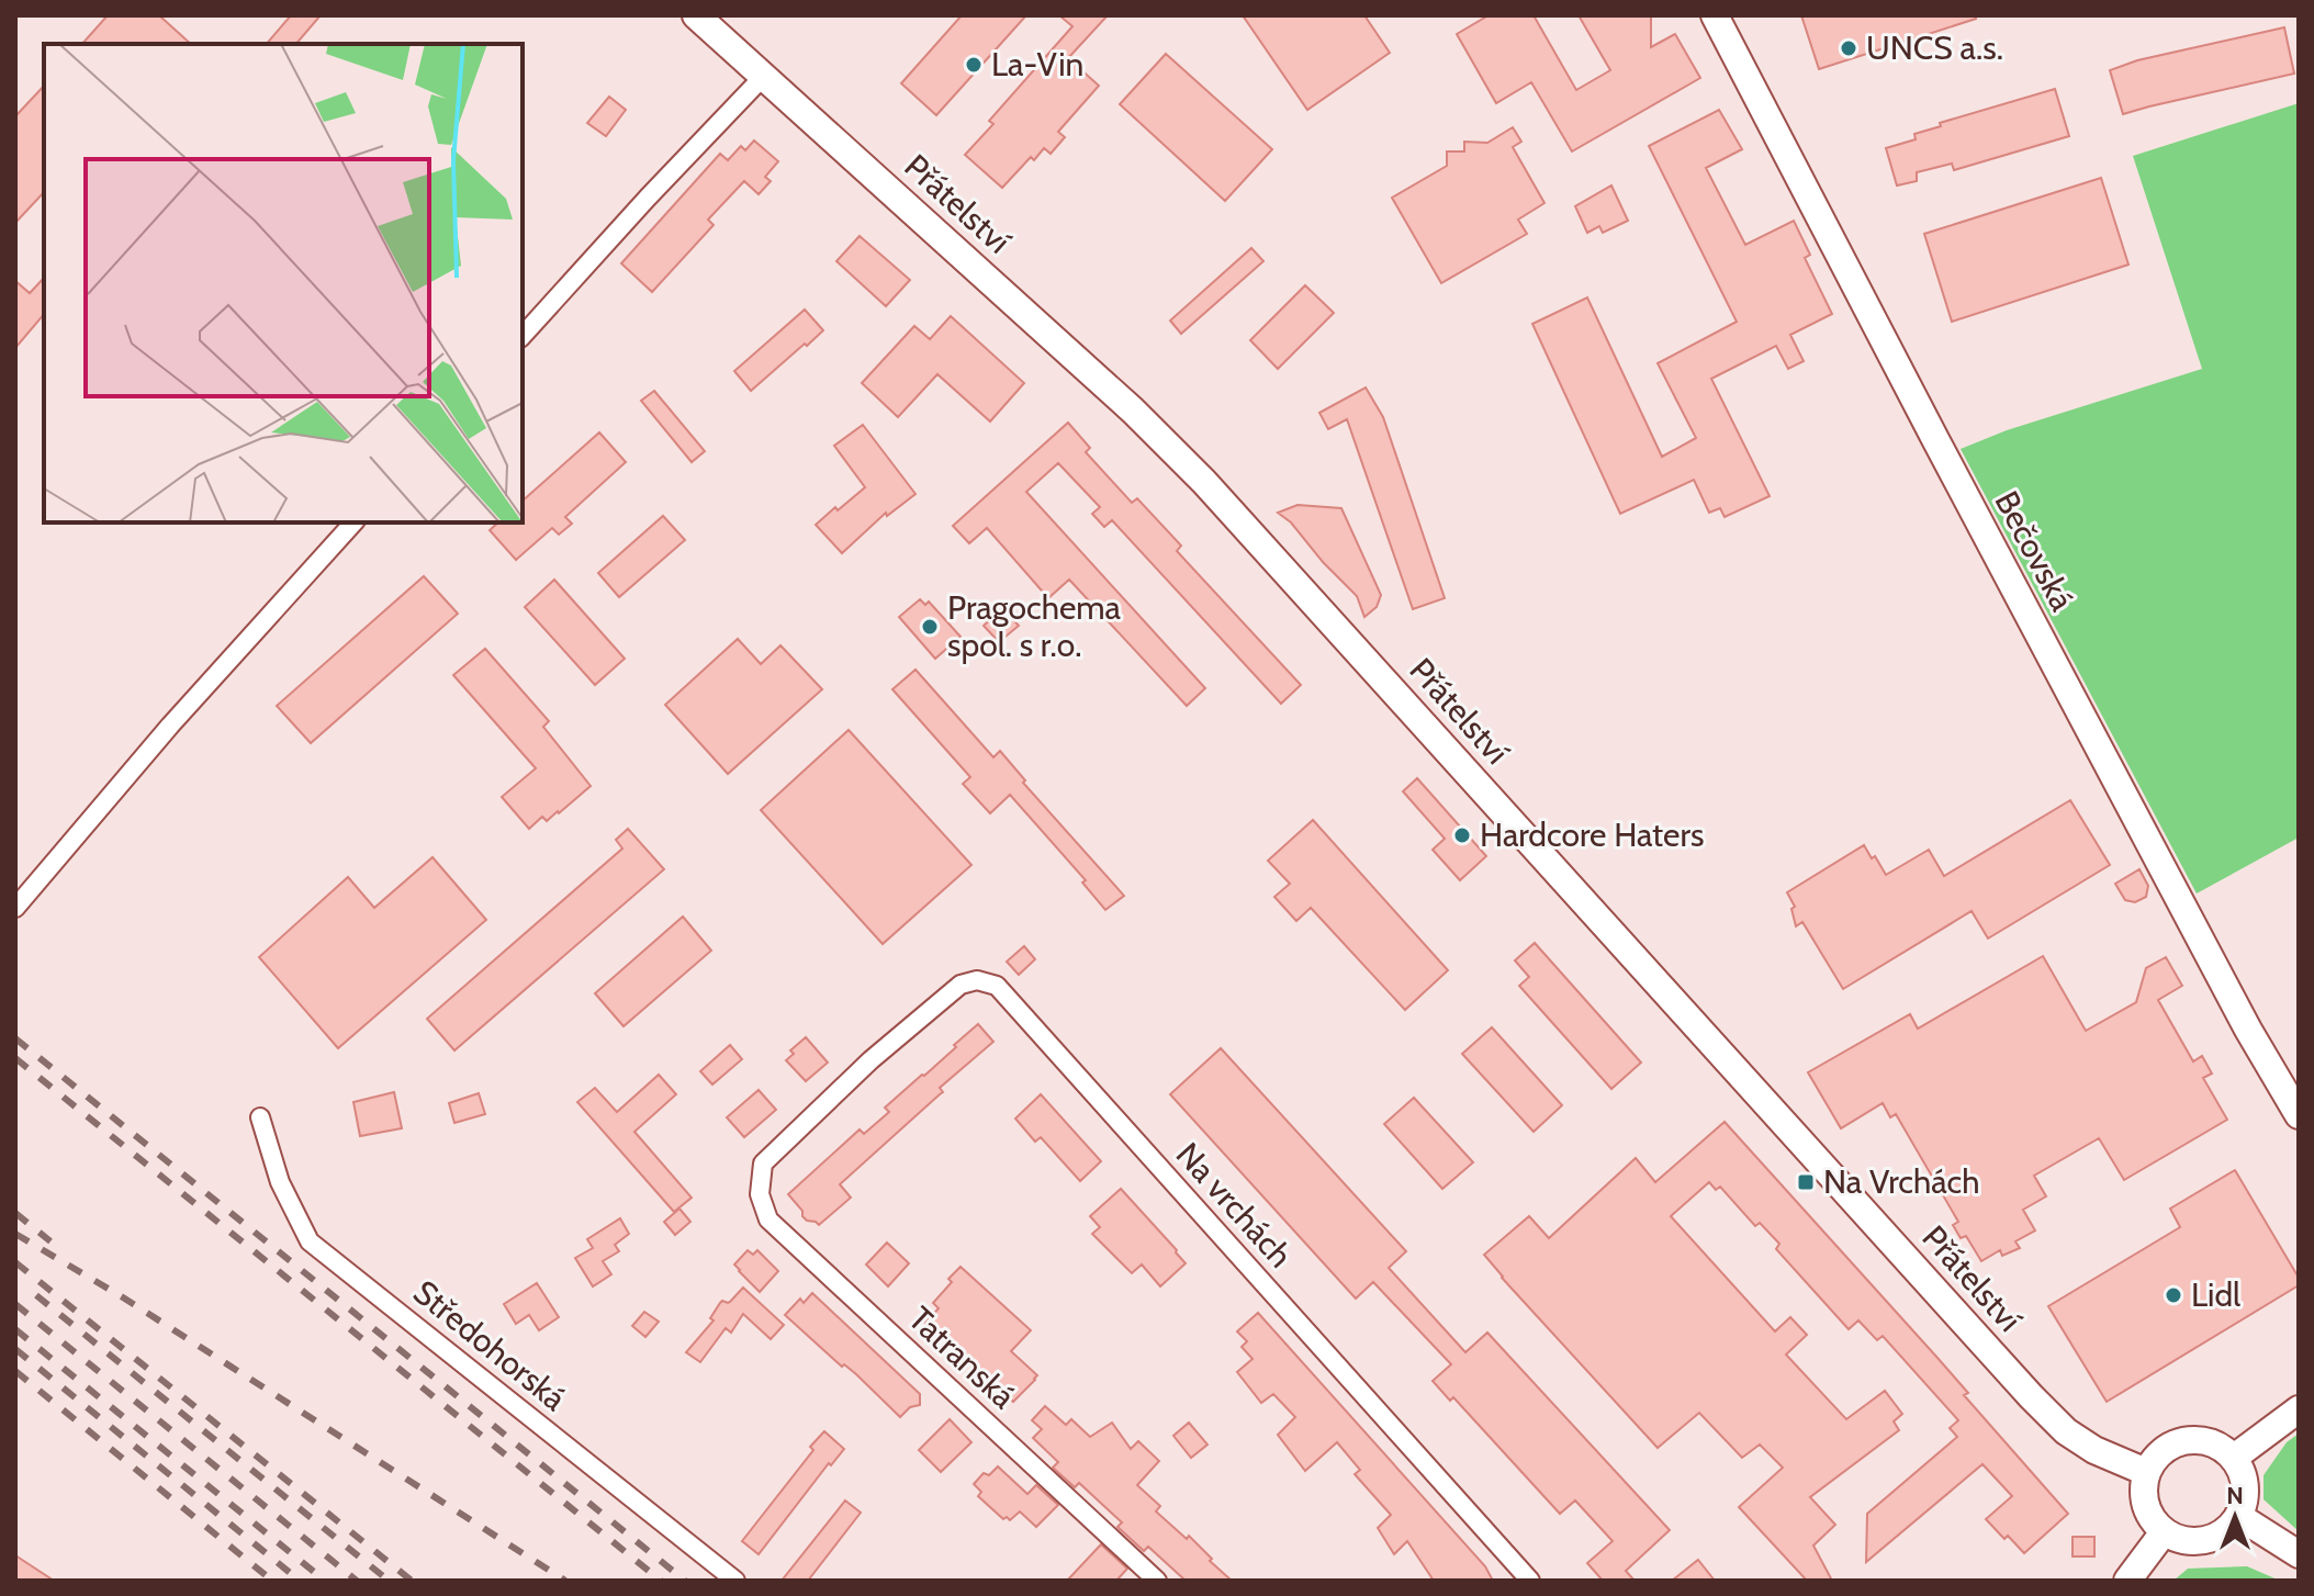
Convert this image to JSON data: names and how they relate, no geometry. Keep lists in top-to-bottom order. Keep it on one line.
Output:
{"streets":{"main road":["Přátelství","Bečovská"],"street":["Na vrchách","Středohorská","Tatranská"]},"crossings":[["Na vrchách","Tatranská"]],"places":{"other":["UNCS a.s.","La-Vin","Pragochema spol. s r.o.","Hardcore Haters","Lidl"],"transit":["Na Vrchách"]},"north":"top"}
